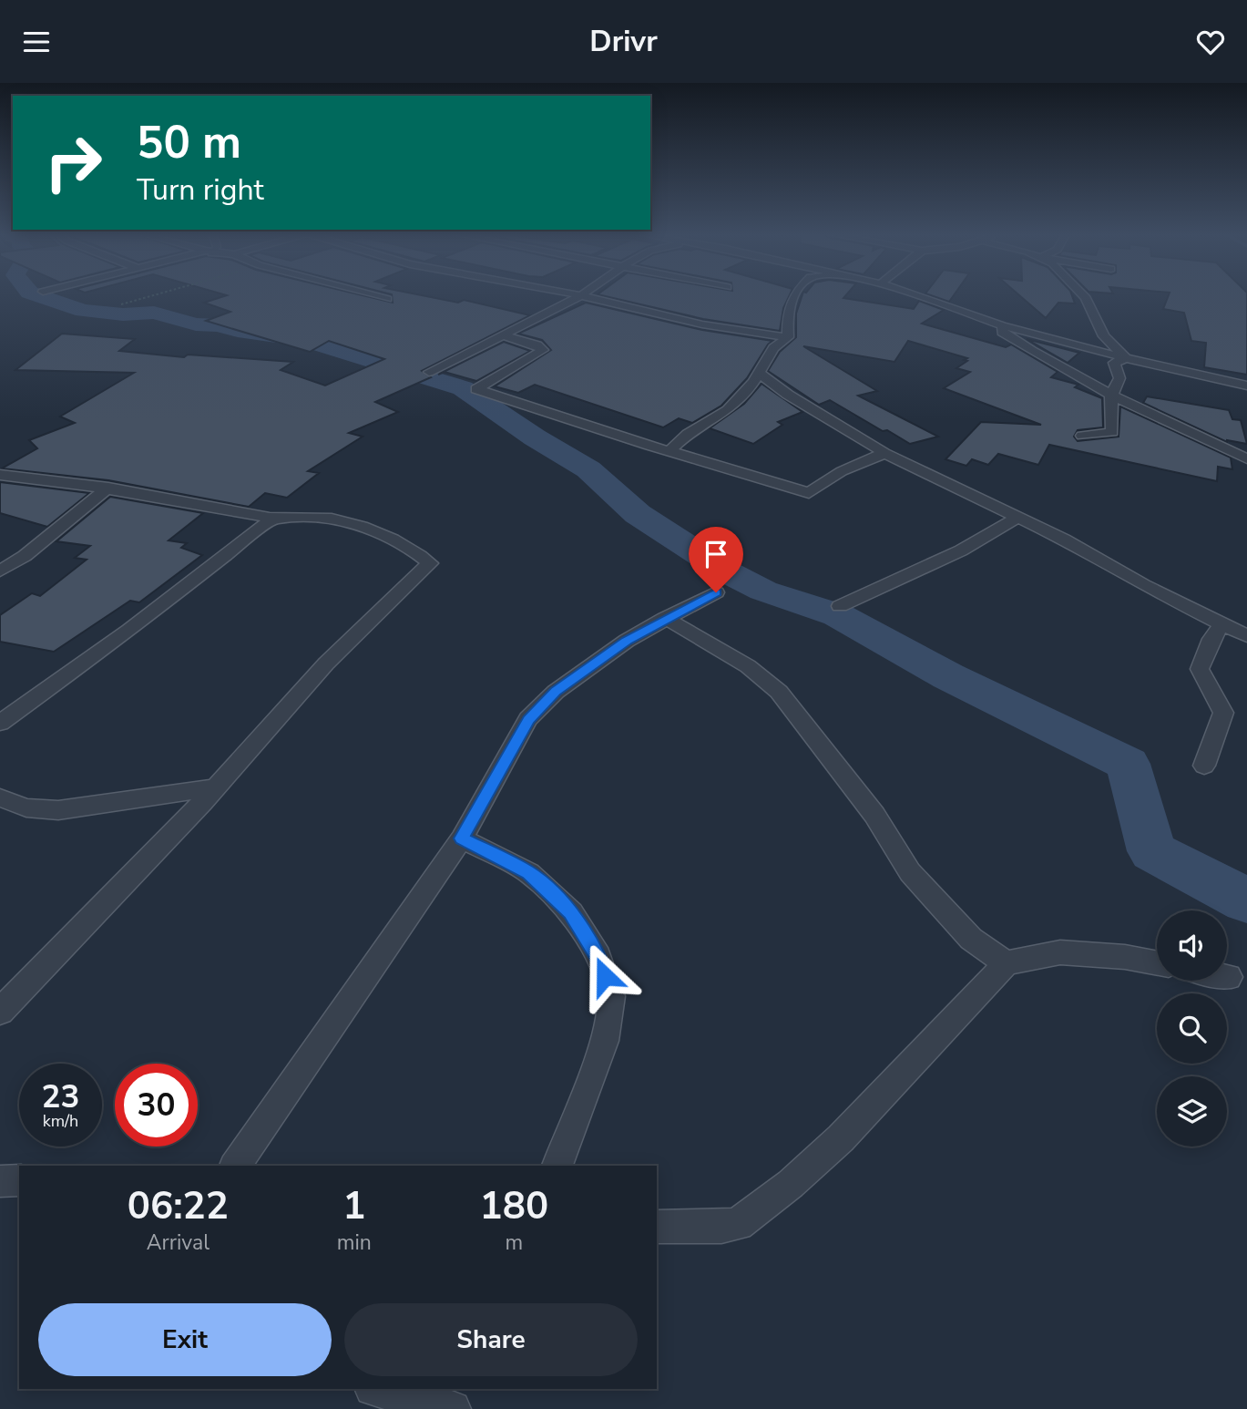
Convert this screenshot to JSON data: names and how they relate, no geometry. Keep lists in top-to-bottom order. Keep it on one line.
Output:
{"page":{"header":"Drivr","turn":["50 m","Turn right"],"speed":"23 km/h","limit":"30","eta":["06:22","Arrival","1","min","180","m"],"buttons":["Exit","Share"]}}
